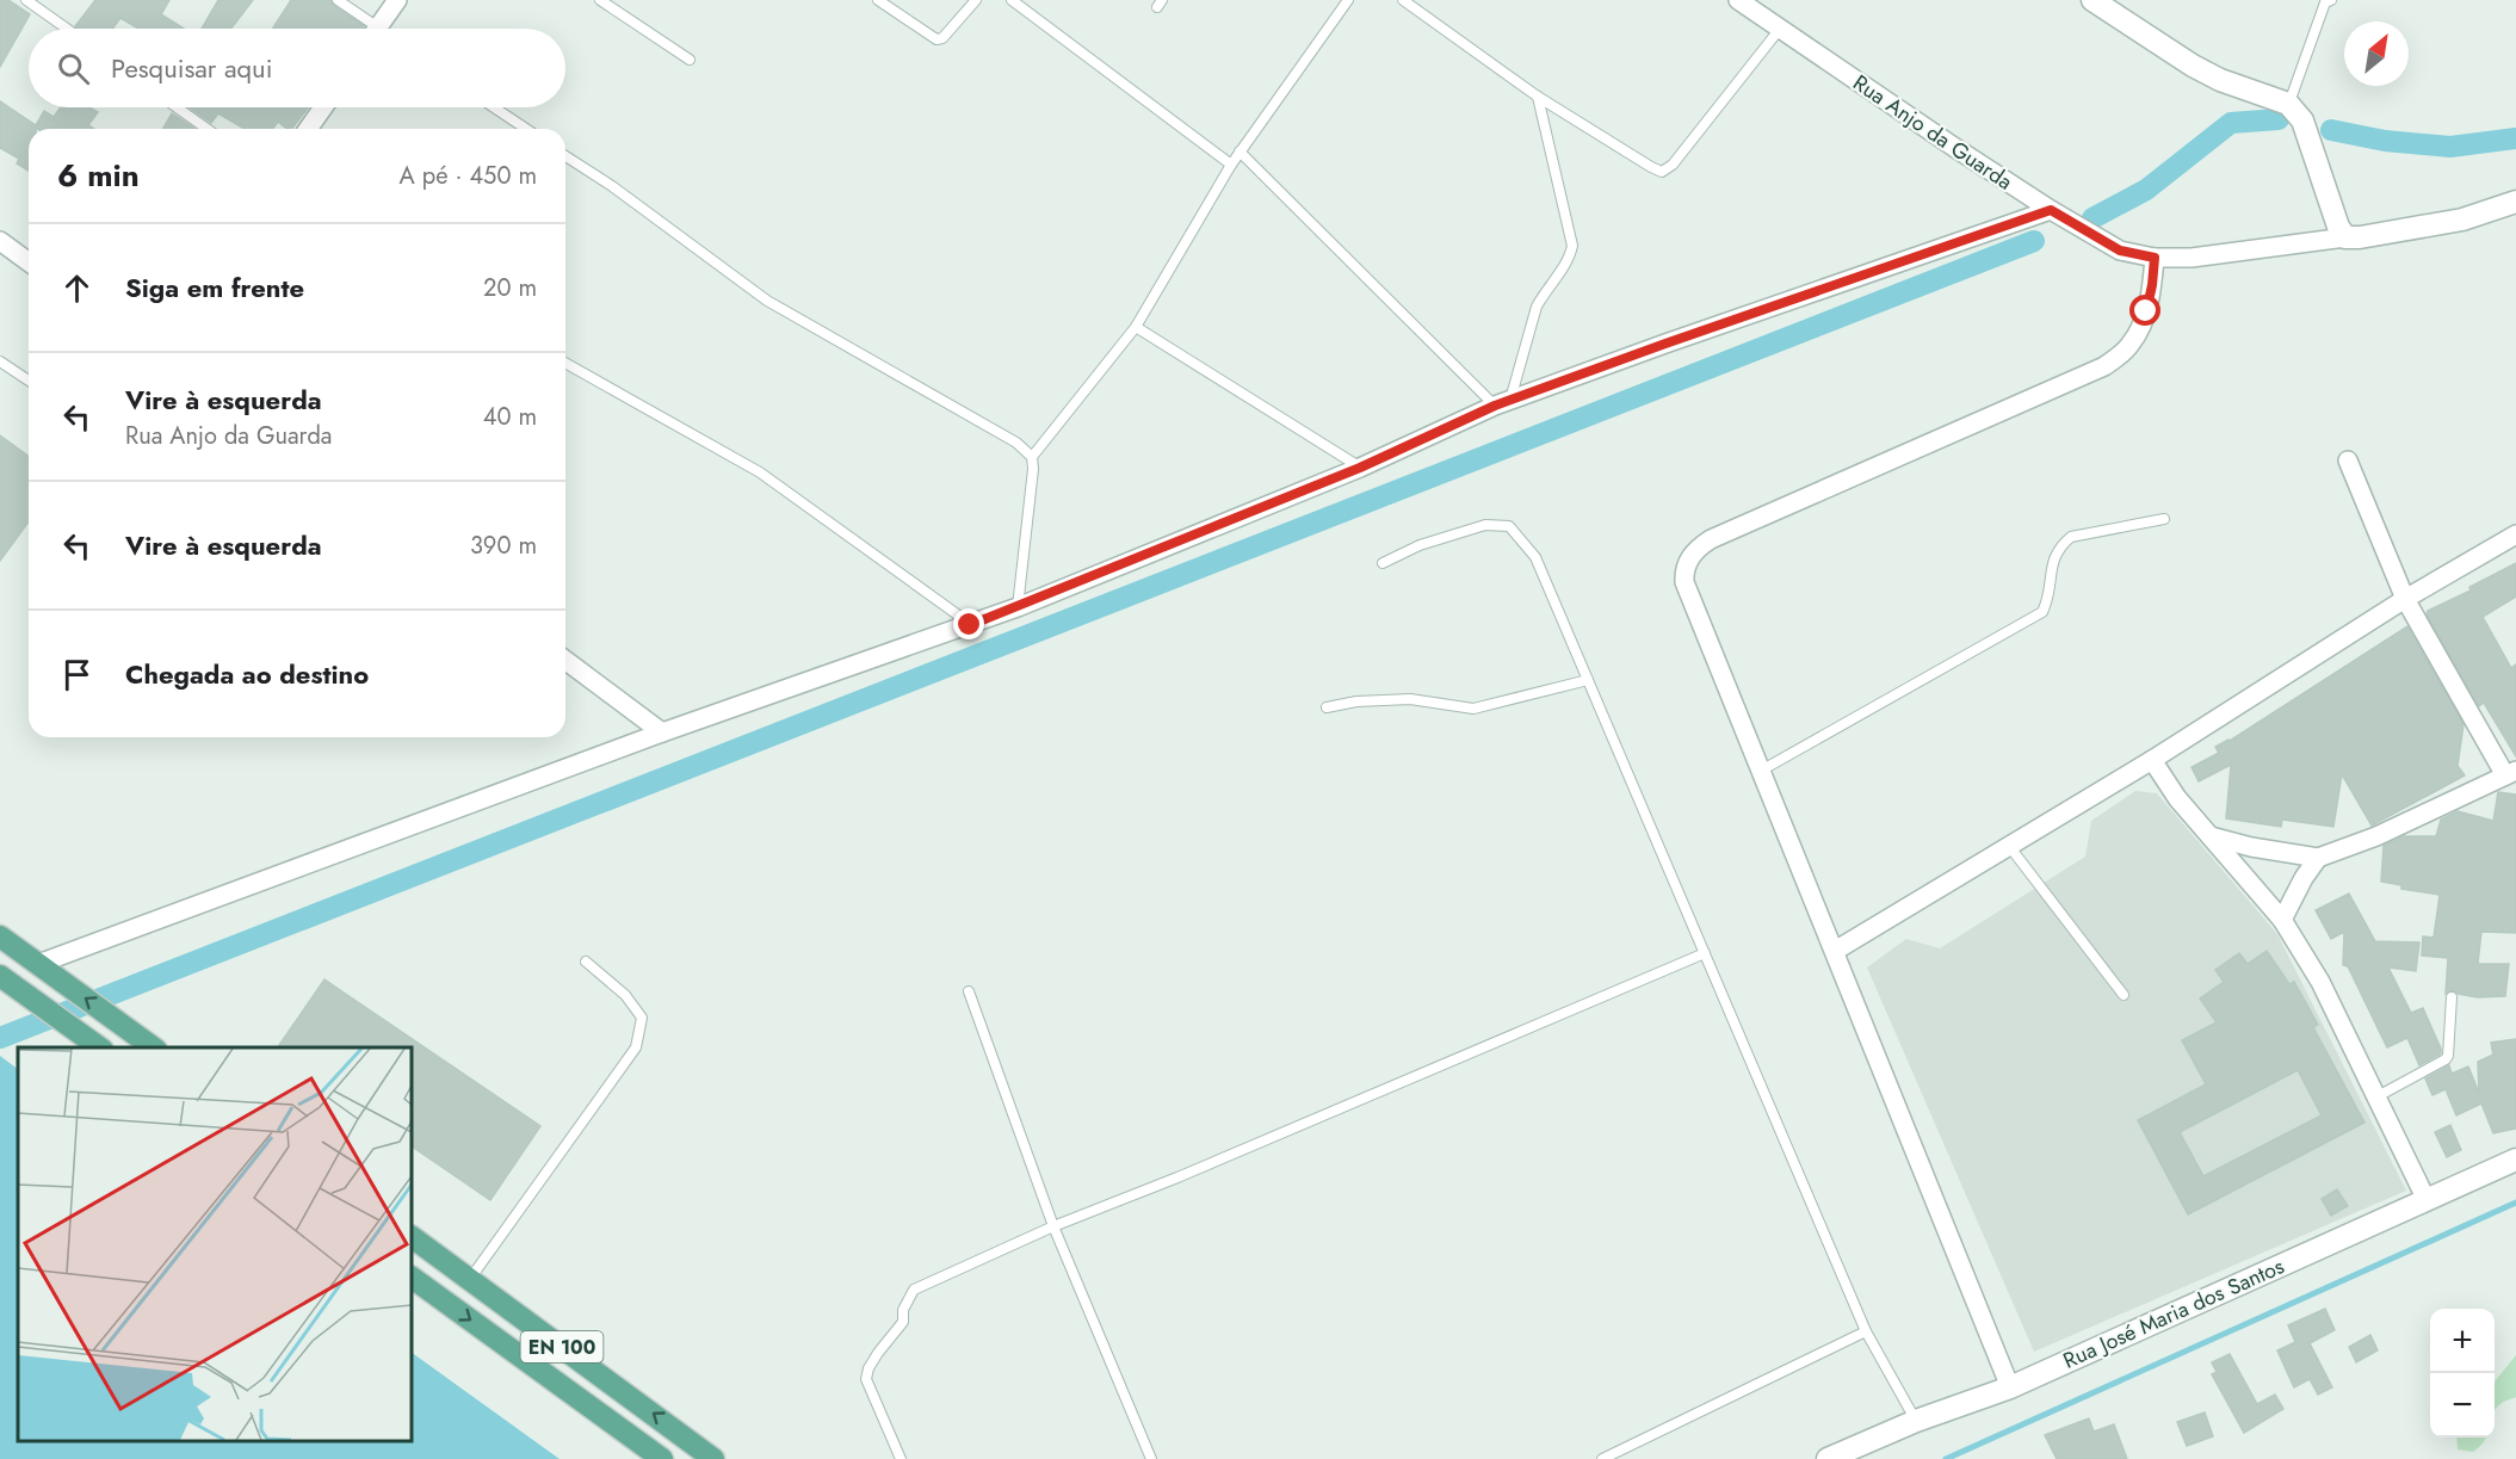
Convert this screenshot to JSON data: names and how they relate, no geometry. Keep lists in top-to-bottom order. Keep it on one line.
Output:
{"streets":{"main road":["EN 100"],"street":["Rua Anjo da Guarda","Rua José Maria dos Santos"]},"north":"top right","page":{"search":"Pesquisar aqui","heading":["6 min","A pé · 450 m"],"list":[["Siga em frente","20 m"],["Vire à esquerda","Rua Anjo da Guarda","40 m"],["Vire à esquerda","390 m"],"Chegada ao destino"],"map_buttons":["+","−"]}}
